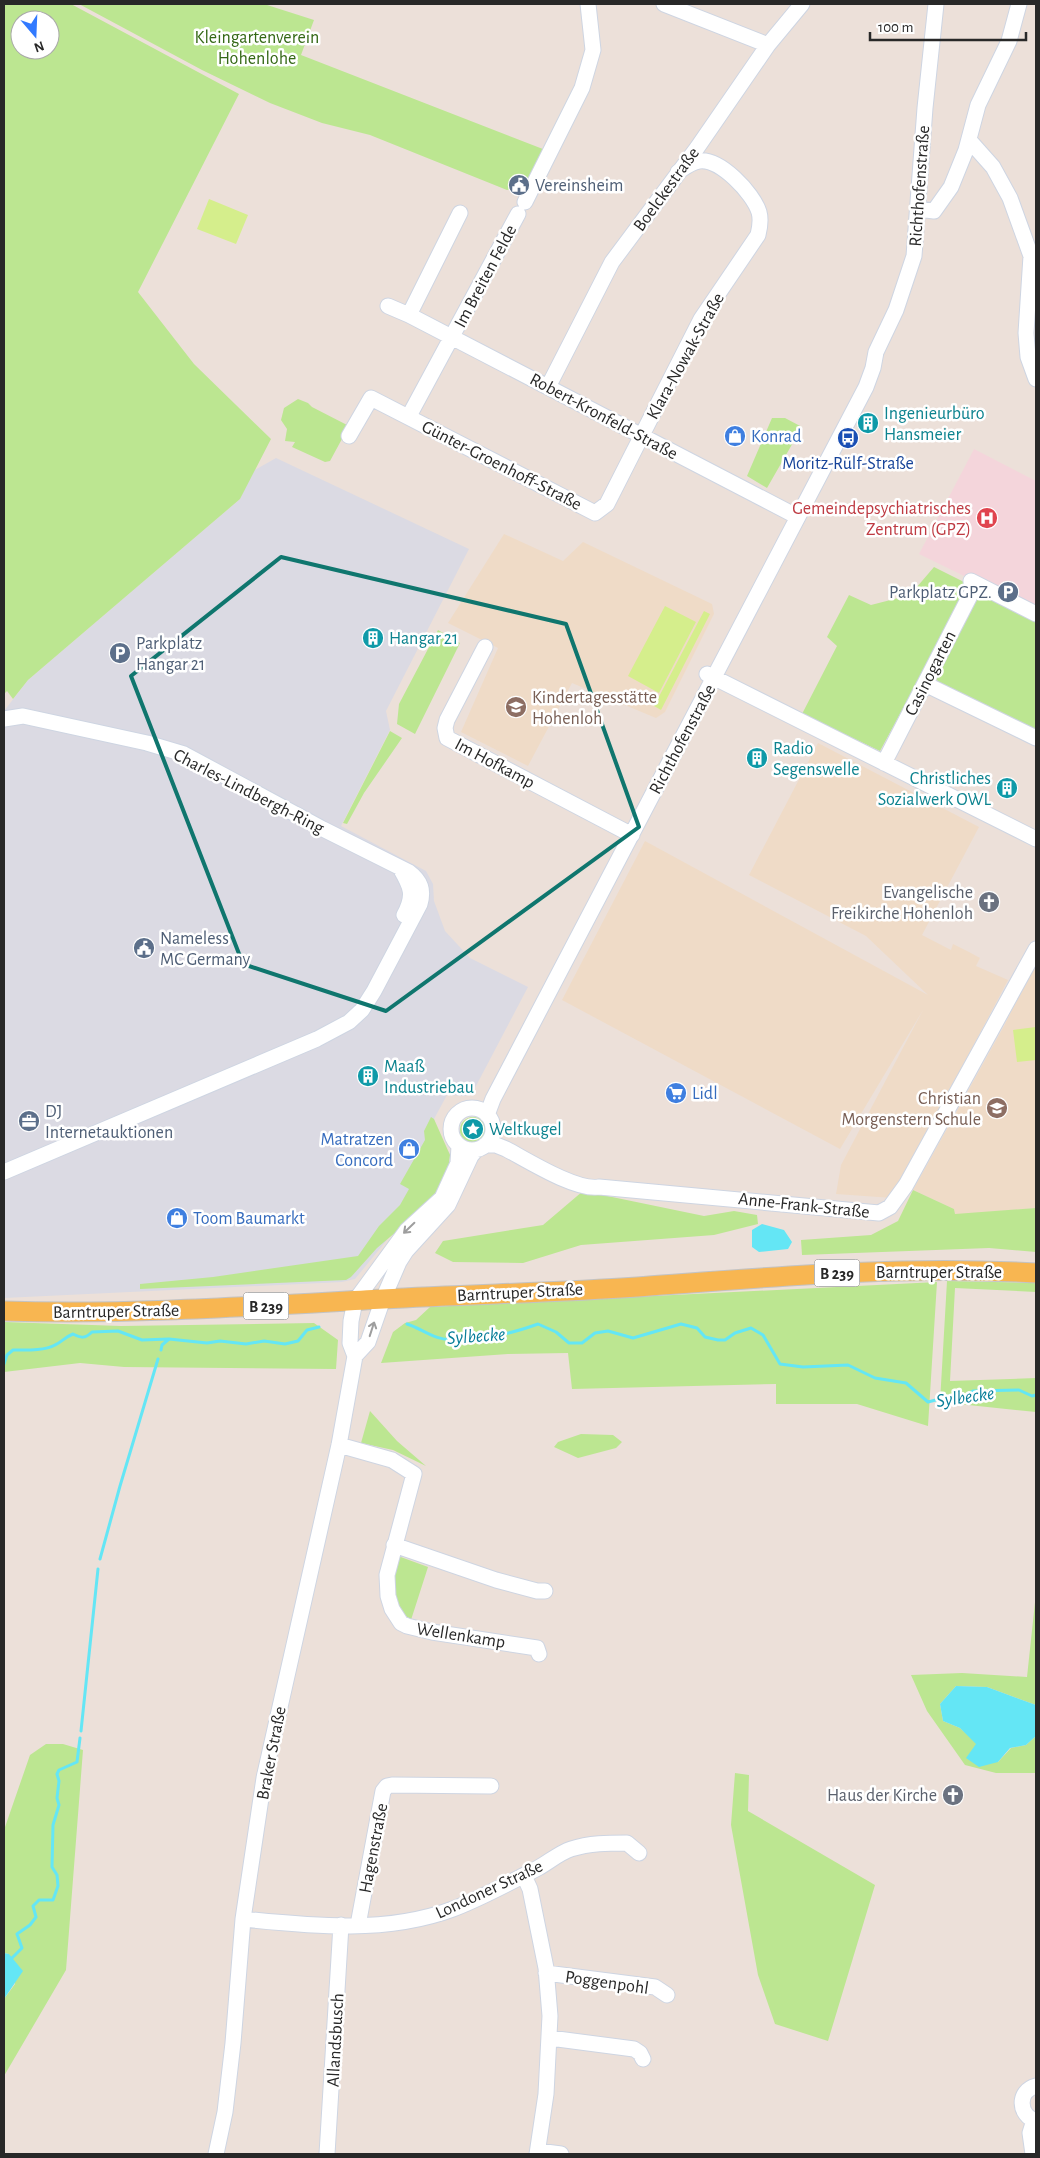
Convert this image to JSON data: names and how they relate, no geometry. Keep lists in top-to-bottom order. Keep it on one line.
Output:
{"streets":{"main road":["Barntruper Straße","B 239"],"street":["Richthofenstraße","Boelckestraße","Im Breiten Felde","Klara-Nowak-Straße","Robert-Kronfeld-Straße","Günter-Groenhoff-Straße","Casinogarten","Im Hofkamp","Charles-Lindbergh-Ring","Anne-Frank-Straße","Wellenkamp","Braker Straße","Hagenstraße","Londoner Straße","Poggenpohl","Allandsbusch"]},"crossings":[["Richthofenstraße","Robert-Kronfeld-Straße"],["Richthofenstraße","Im Hofkamp"],["Richthofenstraße","Anne-Frank-Straße"],["Boelckestraße","Klara-Nowak-Straße"],["Boelckestraße","Robert-Kronfeld-Straße"],["Im Breiten Felde","Robert-Kronfeld-Straße"],["Im Breiten Felde","Günter-Groenhoff-Straße"],["Klara-Nowak-Straße","Robert-Kronfeld-Straße"],["Klara-Nowak-Straße","Günter-Groenhoff-Straße"],["Robert-Kronfeld-Straße","Günter-Groenhoff-Straße"],["Barntruper Straße","Braker Straße"],["Wellenkamp","Braker Straße"],["Braker Straße","Londoner Straße"],["Hagenstraße","Londoner Straße"],["Londoner Straße","Poggenpohl"],["Londoner Straße","Allandsbusch"]],"water":["Sylbecke"],"parks":["Kleingartenverein Hohenlohe"],"places":{"public building":["Vereinsheim","Nameless MC Germany"],"building":["Ingenieurbüro Hansmeier","Hangar 21","Radio Segenswelle","Christliches Sozialwerk OWL","Maaß Industriebau"],"shop":["Konrad","Matratzen Concord","Toom Baumarkt"],"bus stop":["Moritz-Rülf-Straße"],"hospital":["Gemeindepsychiatrisches Zentrum (GPZ)"],"parking":["Parkplatz GPZ.","Parkplatz Hangar 21"],"school or university":["Kindertagesstätte Hohenloh","Christian Morgenstern Schule"],"church":["Evangelische Freikirche Hohenloh","Haus der Kirche"],"supermarket":["Lidl"],"office":["DJ Internetauktionen"],"place":["Weltkugel"]},"scale_bar":"100 m","north":"bottom"}
